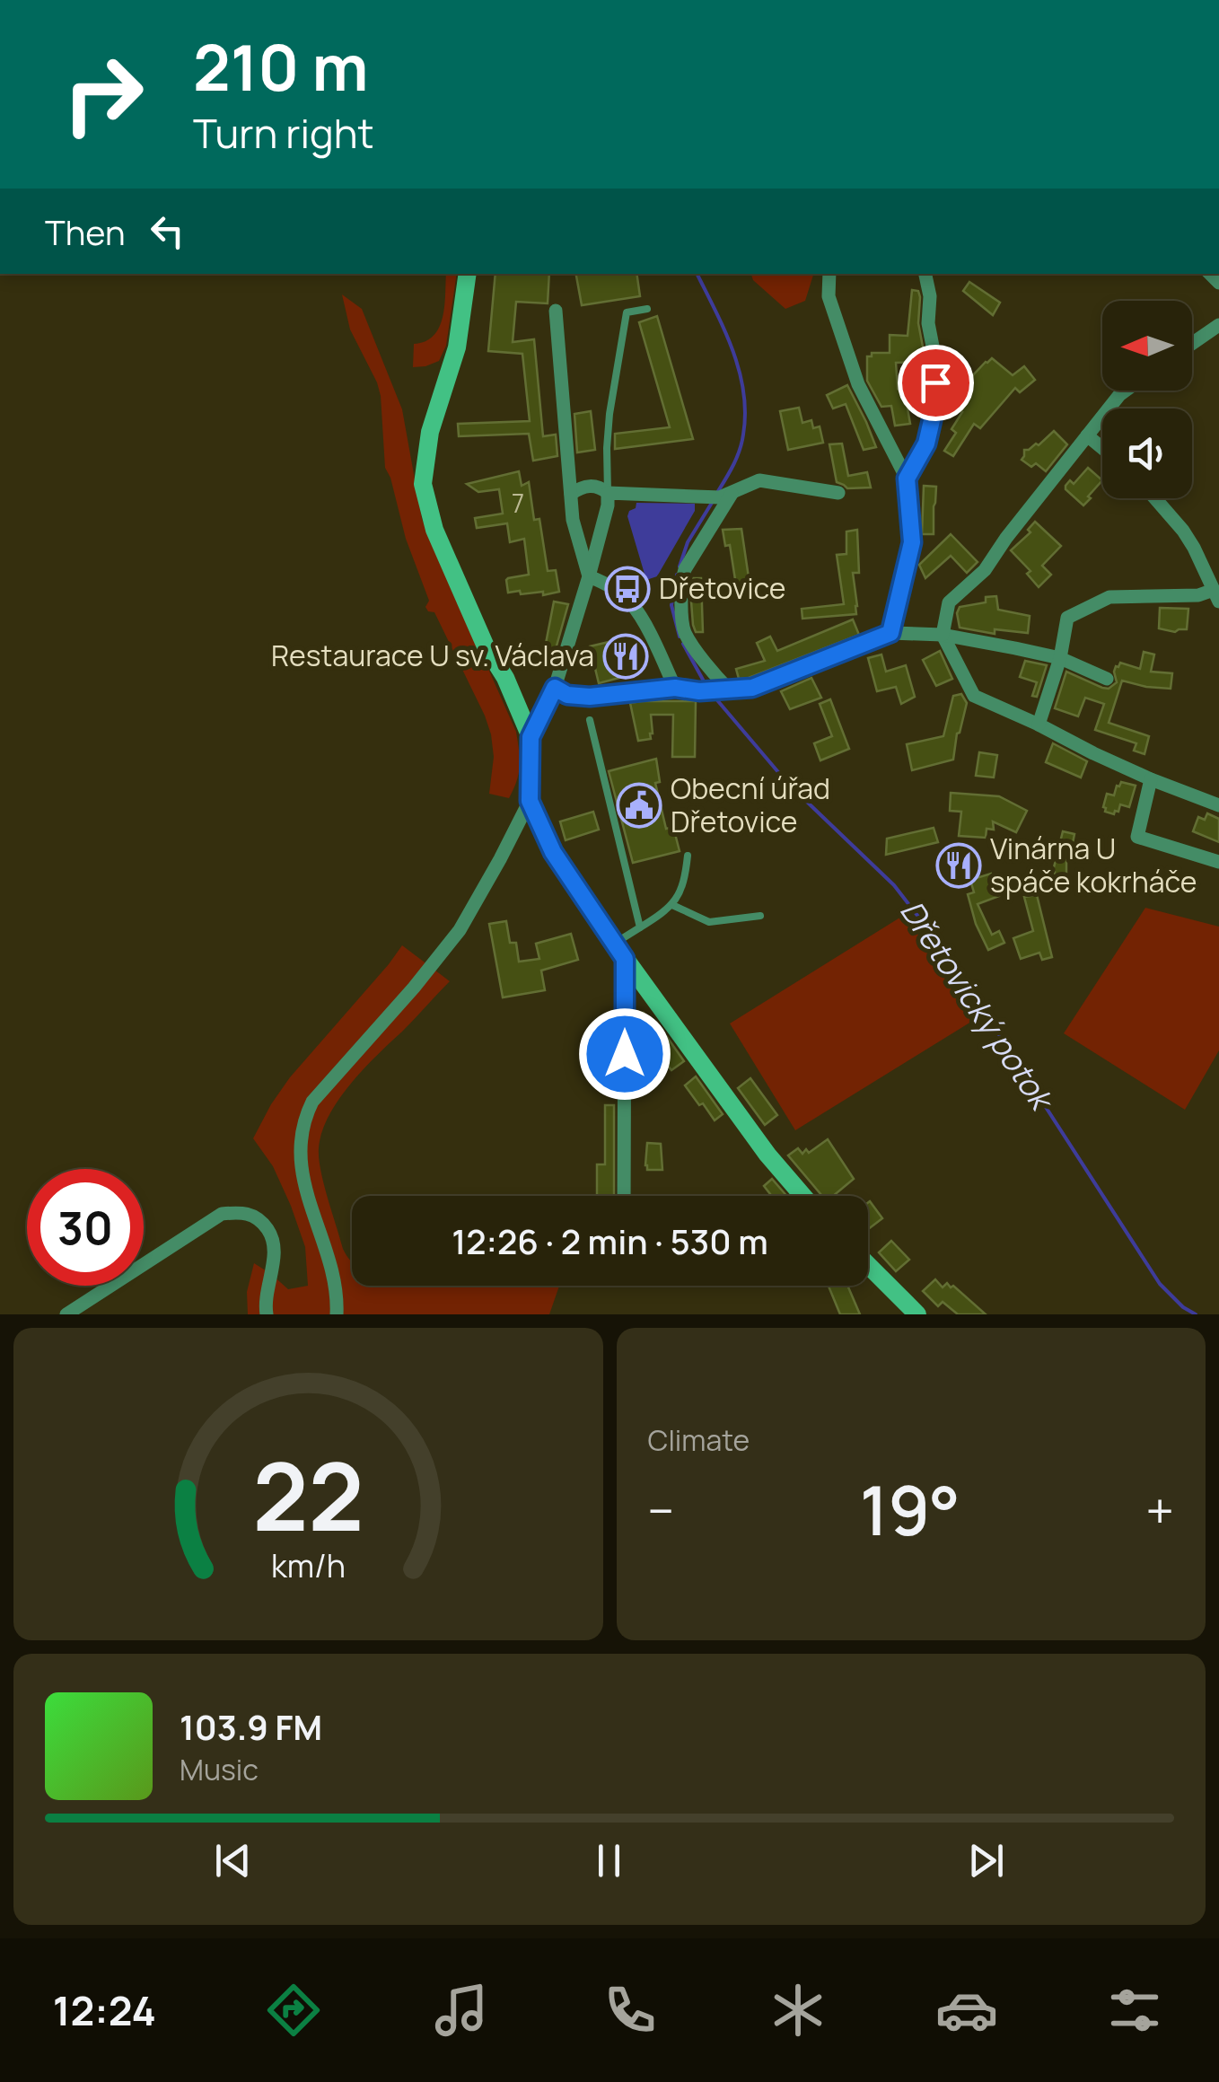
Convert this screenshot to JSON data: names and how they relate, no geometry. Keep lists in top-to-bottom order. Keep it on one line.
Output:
{"water":["Dřetovický potok"],"places":{"bus stop":["Dřetovice"],"restaurant":["Restaurace U sv. Václava","Vinárna U spáče kokrháče"],"public building":["Obecní úřad Dřetovice"]},"house_numbers":["7"],"north":"left","page":{"turn":["210 m","Turn right"],"then":"Then","limit":"30","trip":"12:26 · 2 min · 530 m","tile":"Climate","heat":["−","19°","+"],"song":["103.9 FM","Music"],"tabs":"12:24","gauge":["22","km/h"]}}
